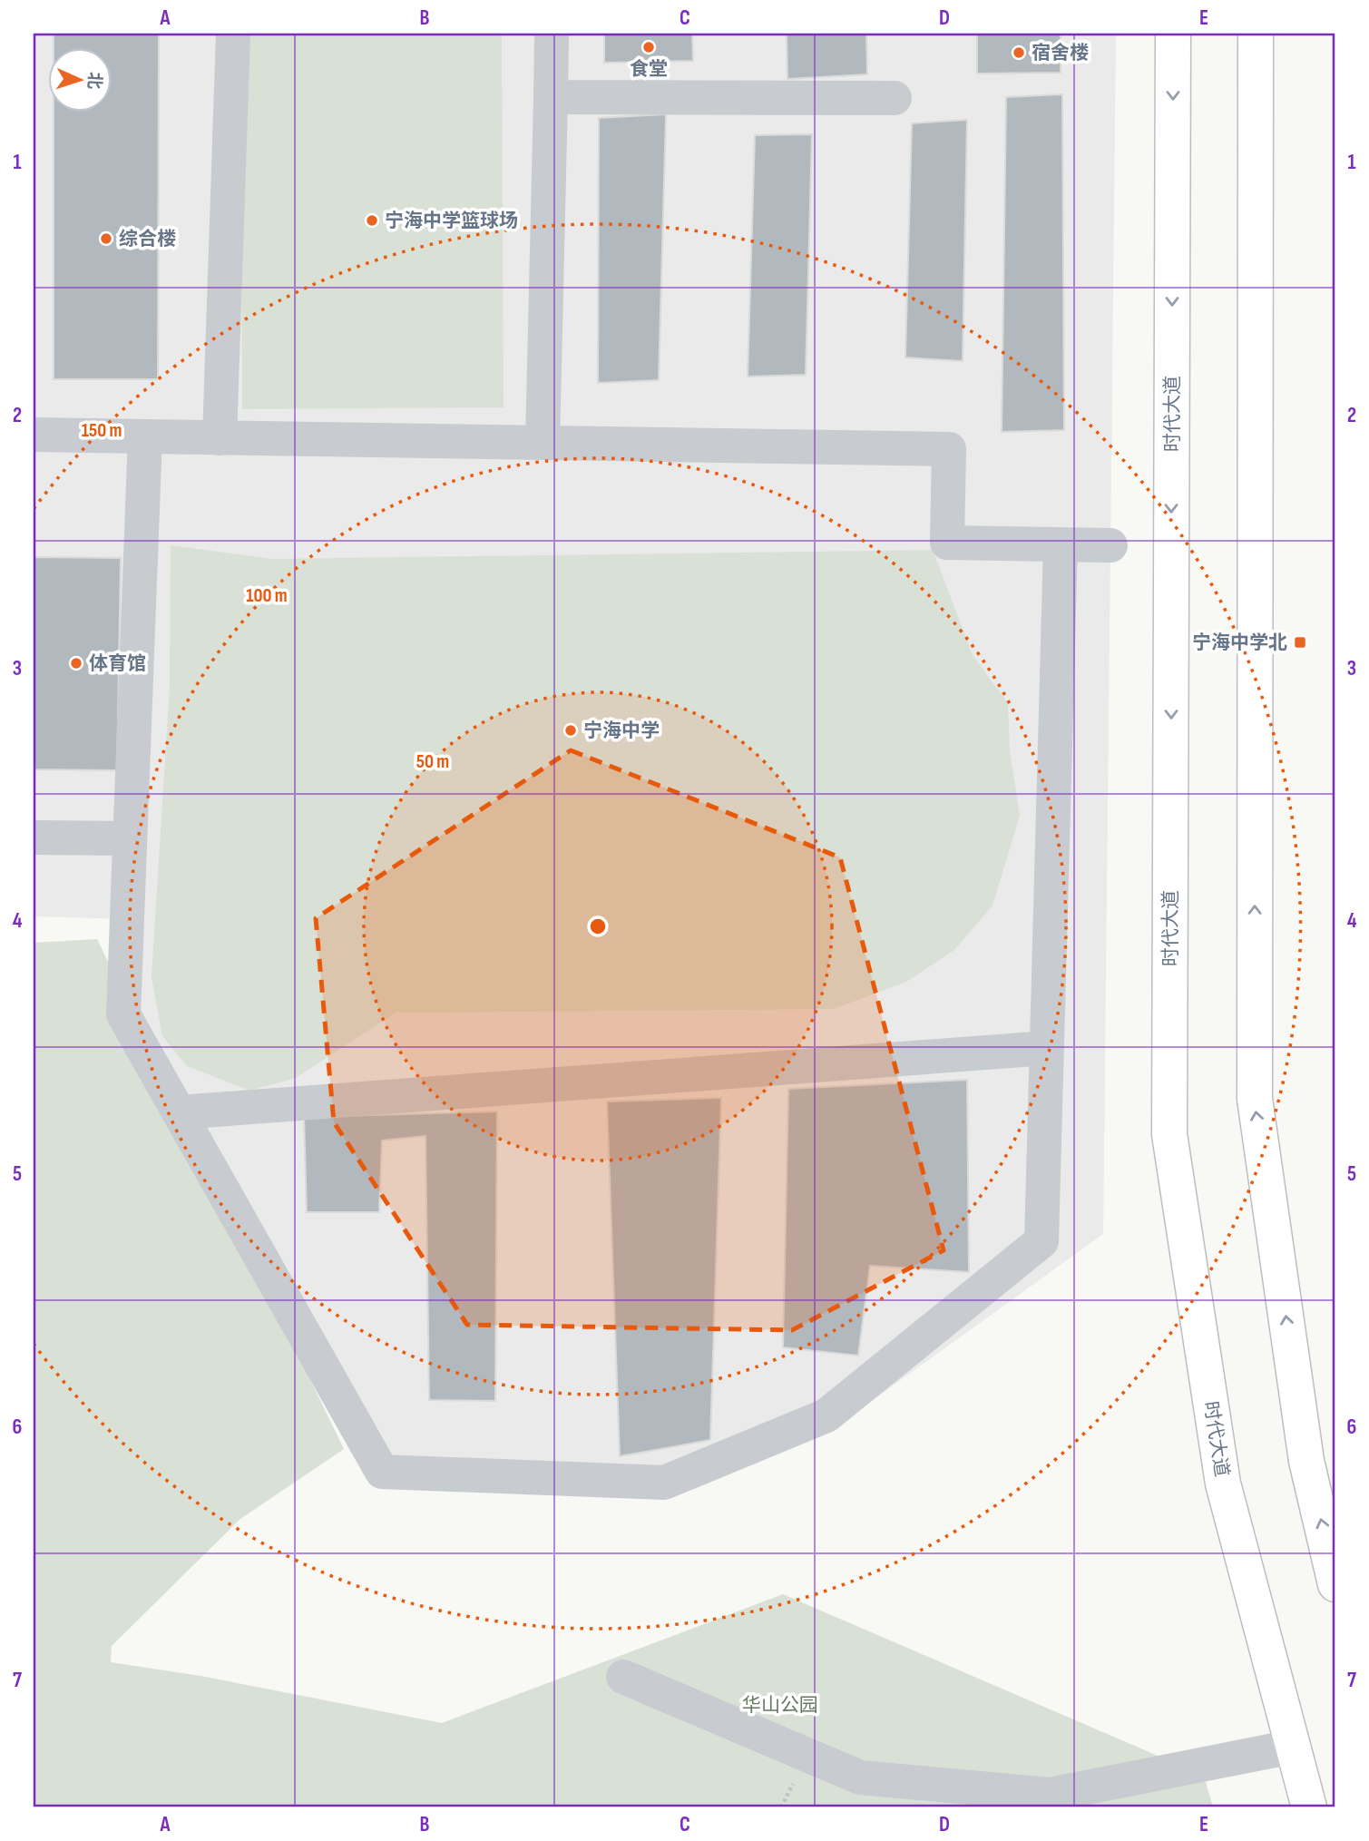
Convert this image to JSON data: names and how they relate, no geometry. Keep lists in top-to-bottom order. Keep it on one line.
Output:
{"streets":{"main road":["时代大道"]},"parks":["华山公园"],"places":{"other":["食堂","宿舍楼","宁海中学篮球场","综合楼","体育馆","宁海中学"],"transit":["宁海中学北"]},"north":"right","grid":{"columns":["A","B","C","D","E"],"rows":["1","2","3","4","5","6","7"]},"rings":["150 m","100 m","50 m"]}
